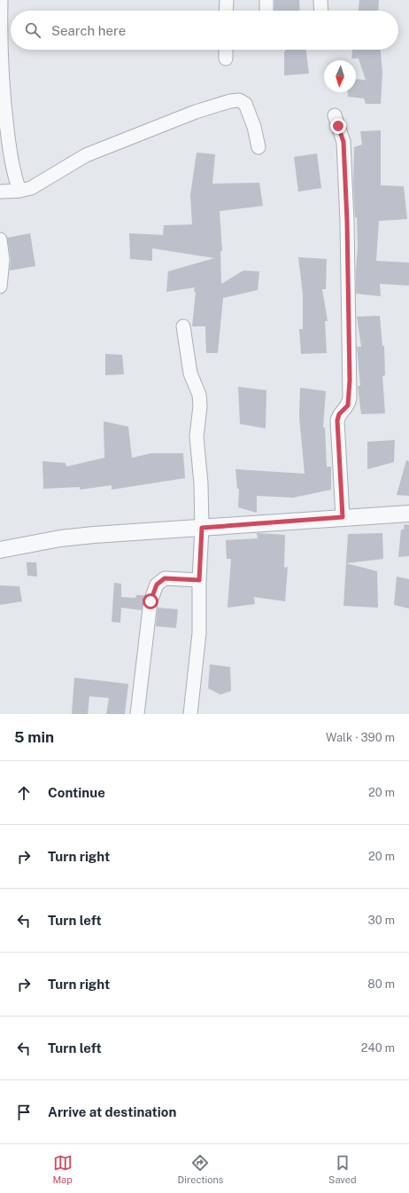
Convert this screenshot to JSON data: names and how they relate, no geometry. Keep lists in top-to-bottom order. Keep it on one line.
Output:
{"north":"bottom","page":{"search":"Search here","heading":["5 min","Walk · 390 m"],"list":[["Continue","20 m"],["Turn right","20 m"],["Turn left","30 m"],["Turn right","80 m"],["Turn left","240 m"],"Arrive at destination"],"nav":["Map","Directions","Saved"]}}
